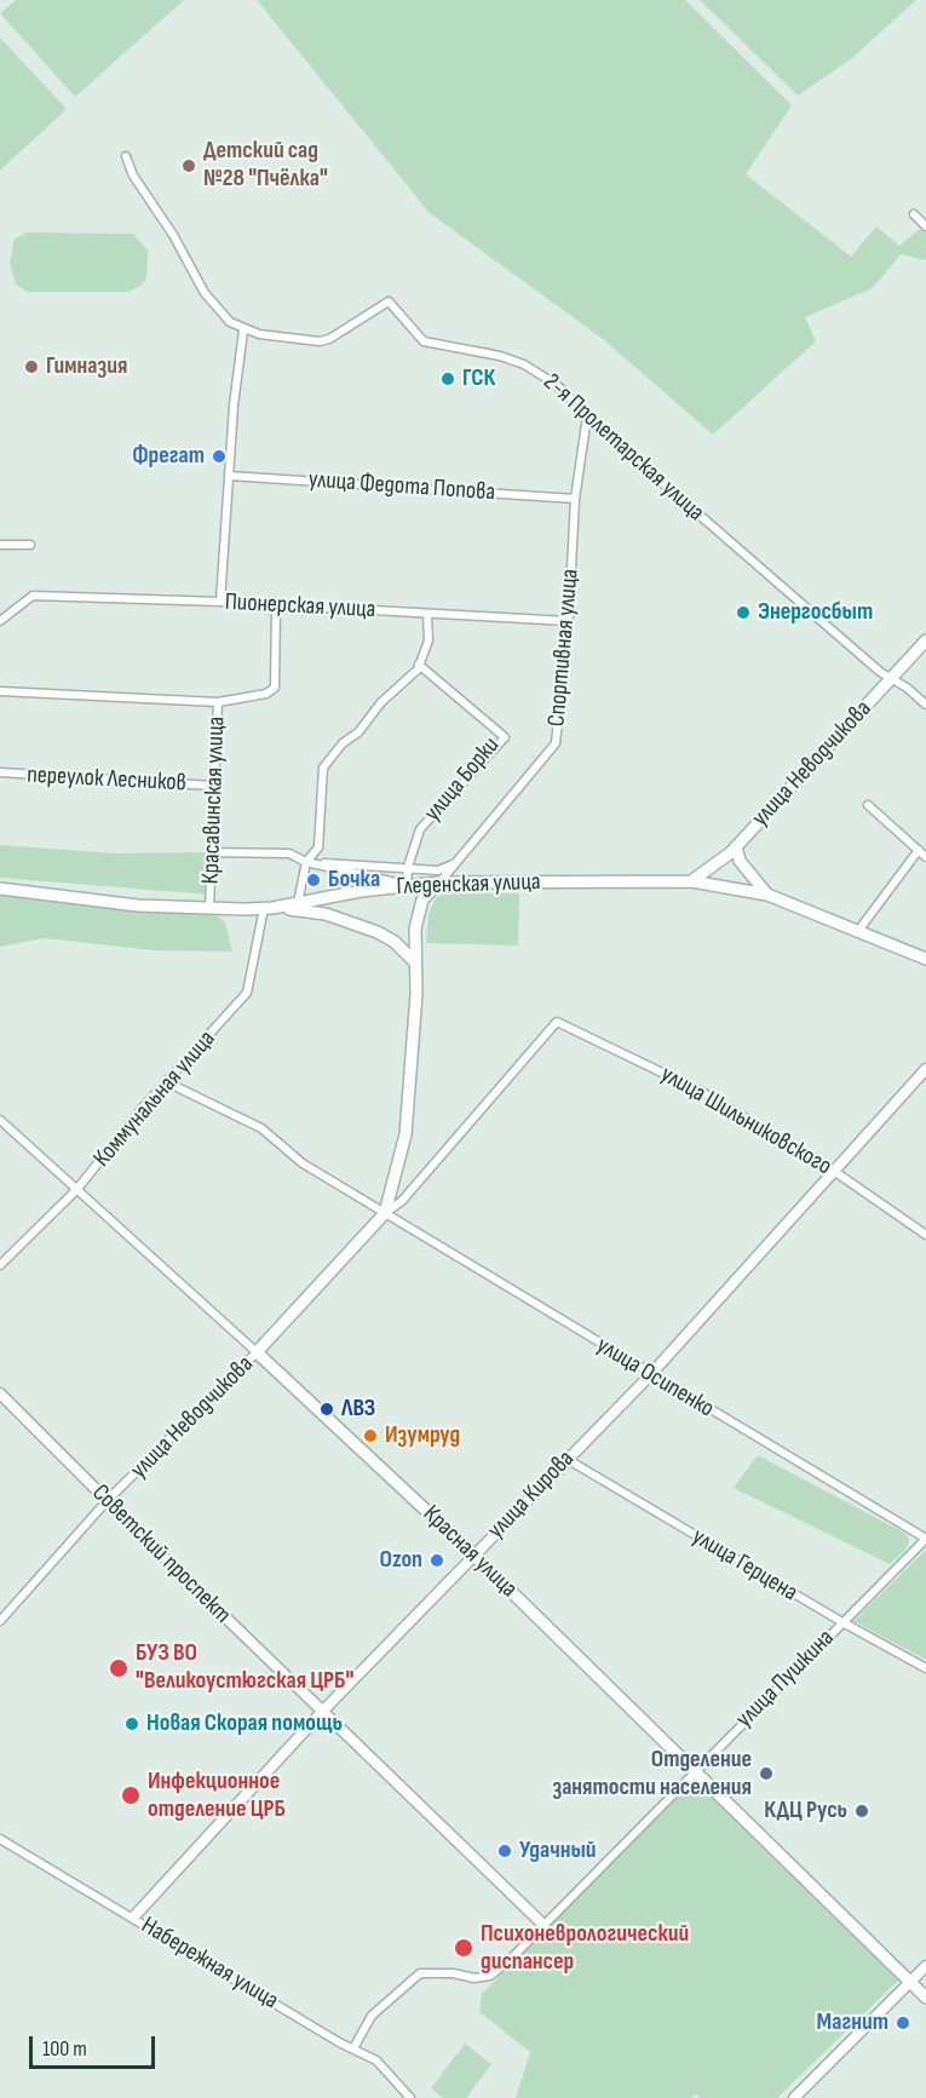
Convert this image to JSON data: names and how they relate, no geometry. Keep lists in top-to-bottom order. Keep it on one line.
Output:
{"streets":{"main road":["улица Неводчикова","Гледенская улица","Красная улица"],"street":["2-я Пролетарская улица","улица Федота Попова","Пионерская улица","Спортивная улица","переулок Лесников","улица Борки","Красавинская улица","Коммунальная улица","улица Шильниковского","улица Осипенко","улица Кирова","Советский проспект","улица Герцена","улица Пушкина","Набережная улица"]},"crossings":[["2-я Пролетарская улица","Спортивная улица"],["2-я Пролетарская улица","улица Неводчикова"],["улица Федота Попова","Спортивная улица"],["Пионерская улица","Спортивная улица"],["Пионерская улица","Красавинская улица"],["Спортивная улица","улица Неводчикова"],["Спортивная улица","Гледенская улица"],["улица Неводчикова","Гледенская улица"],["улица Неводчикова","улица Шильниковского"],["улица Неводчикова","улица Осипенко"],["улица Неводчикова","Красная улица"],["улица Неводчикова","Советский проспект"],["переулок Лесников","Красавинская улица"],["улица Борки","Гледенская улица"],["Красавинская улица","Гледенская улица"],["Гледенская улица","Коммунальная улица"],["Коммунальная улица","улица Осипенко"],["Коммунальная улица","Красная улица"],["улица Шильниковского","улица Кирова"],["улица Осипенко","улица Кирова"],["улица Осипенко","улица Пушкина"],["улица Кирова","Красная улица"],["улица Кирова","Советский проспект"],["улица Кирова","улица Герцена"],["улица Кирова","Набережная улица"],["Красная улица","улица Пушкина"],["Советский проспект","улица Пушкина"],["улица Герцена","улица Пушкина"],["улица Пушкина","Набережная улица"]],"places":["Детский сад №28 \"Пчёлка\"","Гимназия","ГСК","Фрегат","Энергосбыт","Бочка","ЛВЗ","Изумруд","Ozon","БУЗ ВО \"Великоустюгская ЦРБ\"","Новая Скорая помощь","Отделение занятости населения","Инфекционное отделение ЦРБ","КДЦ Русь","Удачный","Психоневрологический диспансер","Магнит"],"scale_bar":"100 m"}
